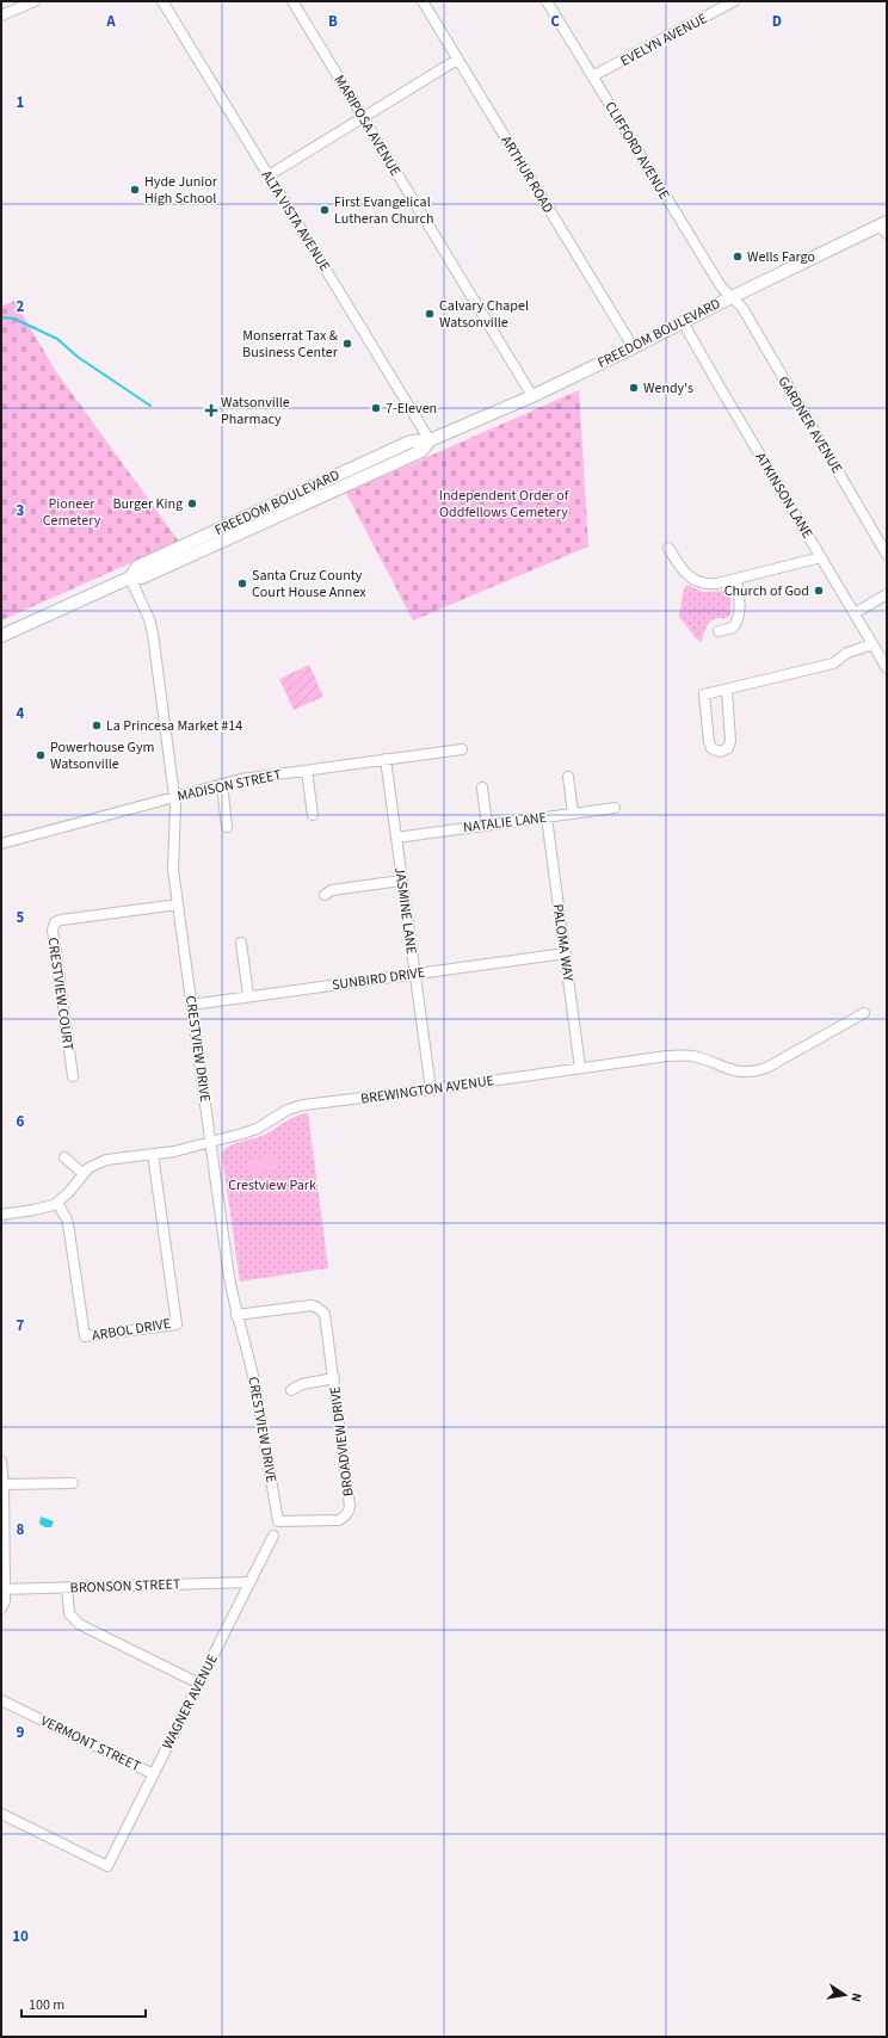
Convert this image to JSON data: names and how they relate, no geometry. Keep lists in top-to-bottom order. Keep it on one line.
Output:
{"streets":{"main road":["FREEDOM BOULEVARD"],"street":["EVELYN AVENUE","MARIPOSA AVENUE","CLIFFORD AVENUE","ARTHUR ROAD","ALTA VISTA AVENUE","GARDNER AVENUE","ATKINSON LANE","MADISON STREET","NATALIE LANE","JASMINE LANE","PALOMA WAY","SUNBIRD DRIVE","CRESTVIEW COURT","CRESTVIEW DRIVE","BREWINGTON AVENUE","ARBOL DRIVE","BROADVIEW DRIVE","BRONSON STREET","WAGNER AVENUE","VERMONT STREET"]},"crossings":[["EVELYN AVENUE","CLIFFORD AVENUE"],["MARIPOSA AVENUE","FREEDOM BOULEVARD"],["CLIFFORD AVENUE","FREEDOM BOULEVARD"],["CLIFFORD AVENUE","GARDNER AVENUE"],["ARTHUR ROAD","FREEDOM BOULEVARD"],["ALTA VISTA AVENUE","FREEDOM BOULEVARD"],["FREEDOM BOULEVARD","GARDNER AVENUE"],["FREEDOM BOULEVARD","ATKINSON LANE"],["FREEDOM BOULEVARD","CRESTVIEW DRIVE"],["MADISON STREET","JASMINE LANE"],["MADISON STREET","CRESTVIEW DRIVE"],["NATALIE LANE","JASMINE LANE"],["NATALIE LANE","PALOMA WAY"],["JASMINE LANE","SUNBIRD DRIVE"],["JASMINE LANE","BREWINGTON AVENUE"],["PALOMA WAY","SUNBIRD DRIVE"],["PALOMA WAY","BREWINGTON AVENUE"],["SUNBIRD DRIVE","CRESTVIEW DRIVE"],["CRESTVIEW COURT","CRESTVIEW DRIVE"],["CRESTVIEW DRIVE","BREWINGTON AVENUE"],["CRESTVIEW DRIVE","BROADVIEW DRIVE"],["BREWINGTON AVENUE","ARBOL DRIVE"],["BRONSON STREET","WAGNER AVENUE"],["WAGNER AVENUE","VERMONT STREET"]],"parks":["Independent Order of Oddfellows Cemetery","Pioneer Cemetery","Crestview Park"],"places":{"other":["Hyde Junior High School","First Evangelical Lutheran Church","Wells Fargo","Calvary Chapel Watsonville","Monserrat Tax & Business Center","Wendy's","7-Eleven","Burger King","Santa Cruz County Court House Annex","Church of God","La Princesa Market #14","Powerhouse Gym Watsonville"],"health":["Watsonville Pharmacy"]},"scale_bar":"100 m","north":"right","grid":{"columns":["A","B","C","D"],"rows":["1","2","3","4","5","6","7","8","9","10"]}}
